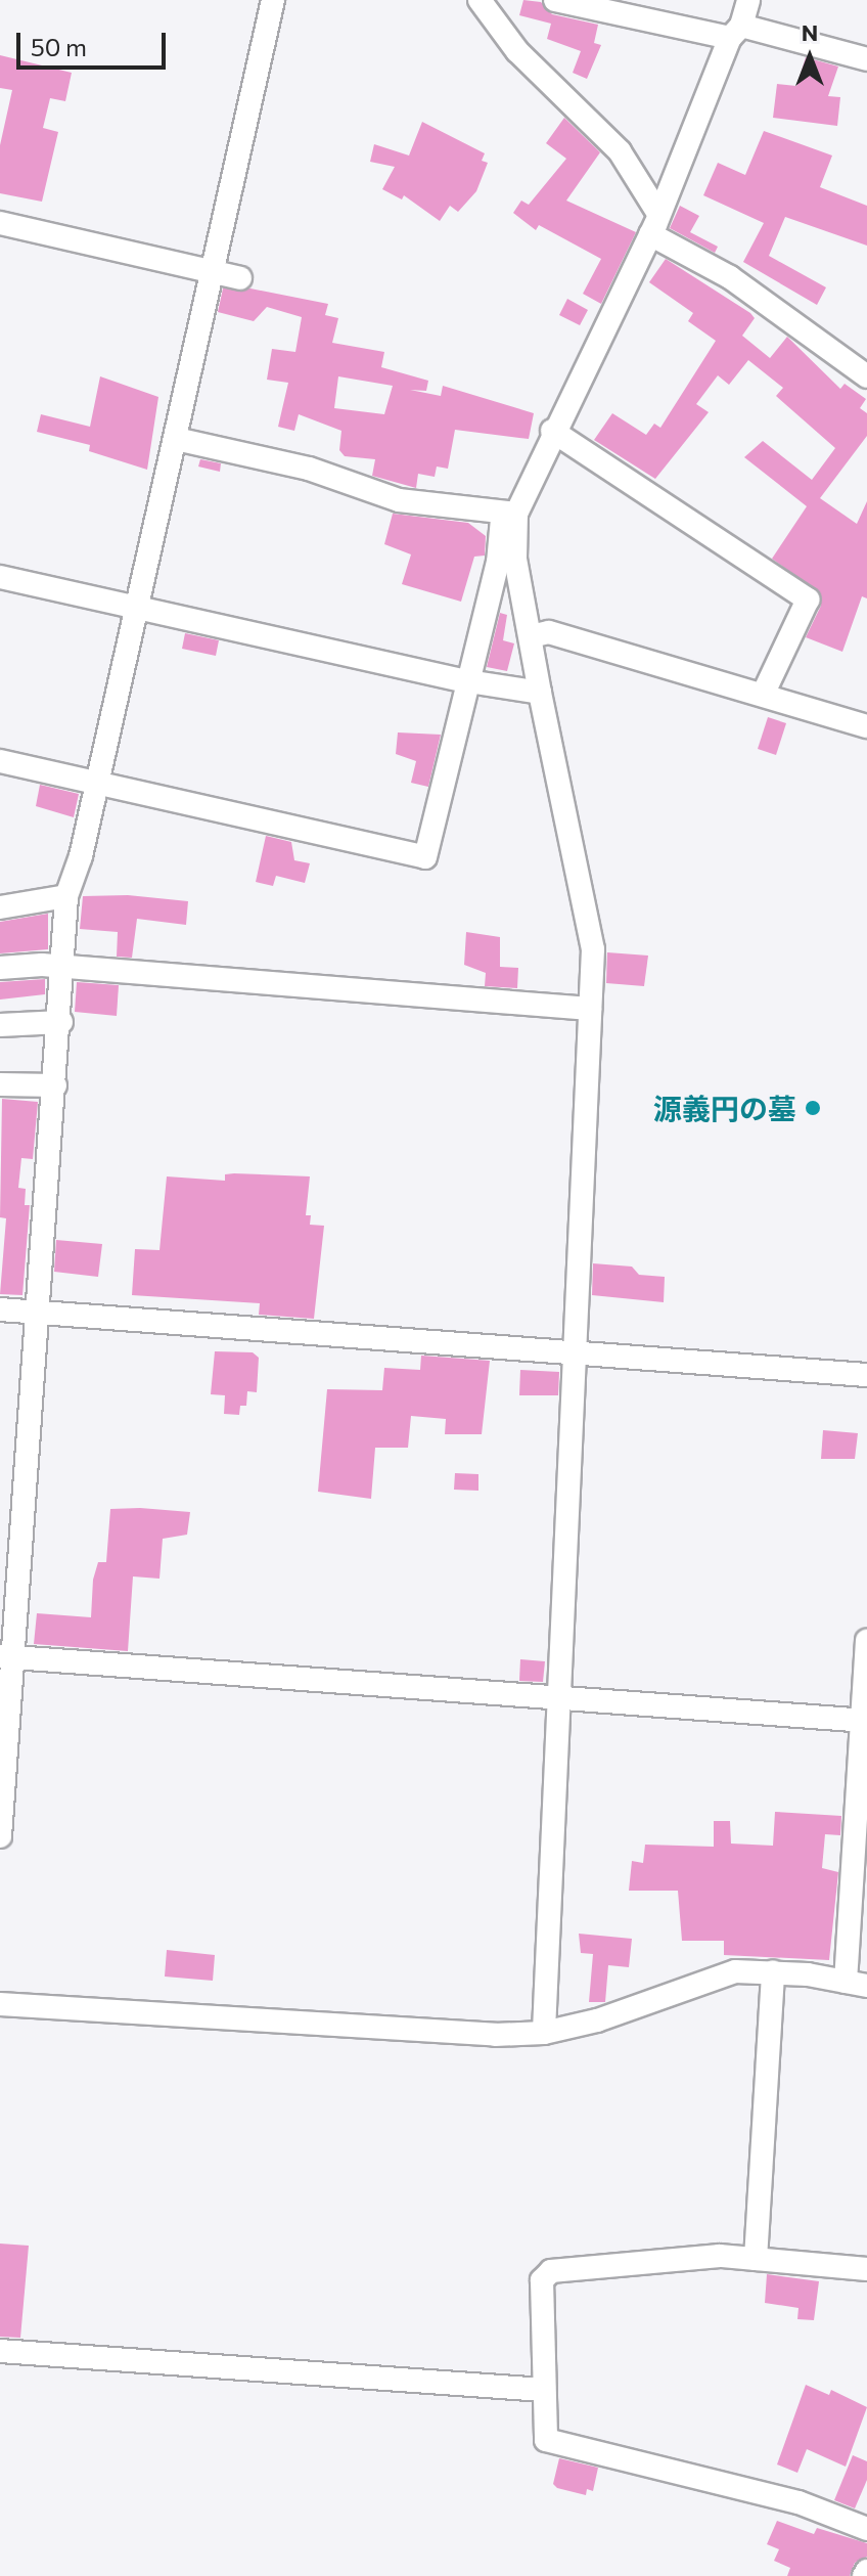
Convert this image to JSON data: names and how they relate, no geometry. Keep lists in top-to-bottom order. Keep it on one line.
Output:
{"places":["源義円の墓"],"scale_bar":"50 m","north":"top"}
